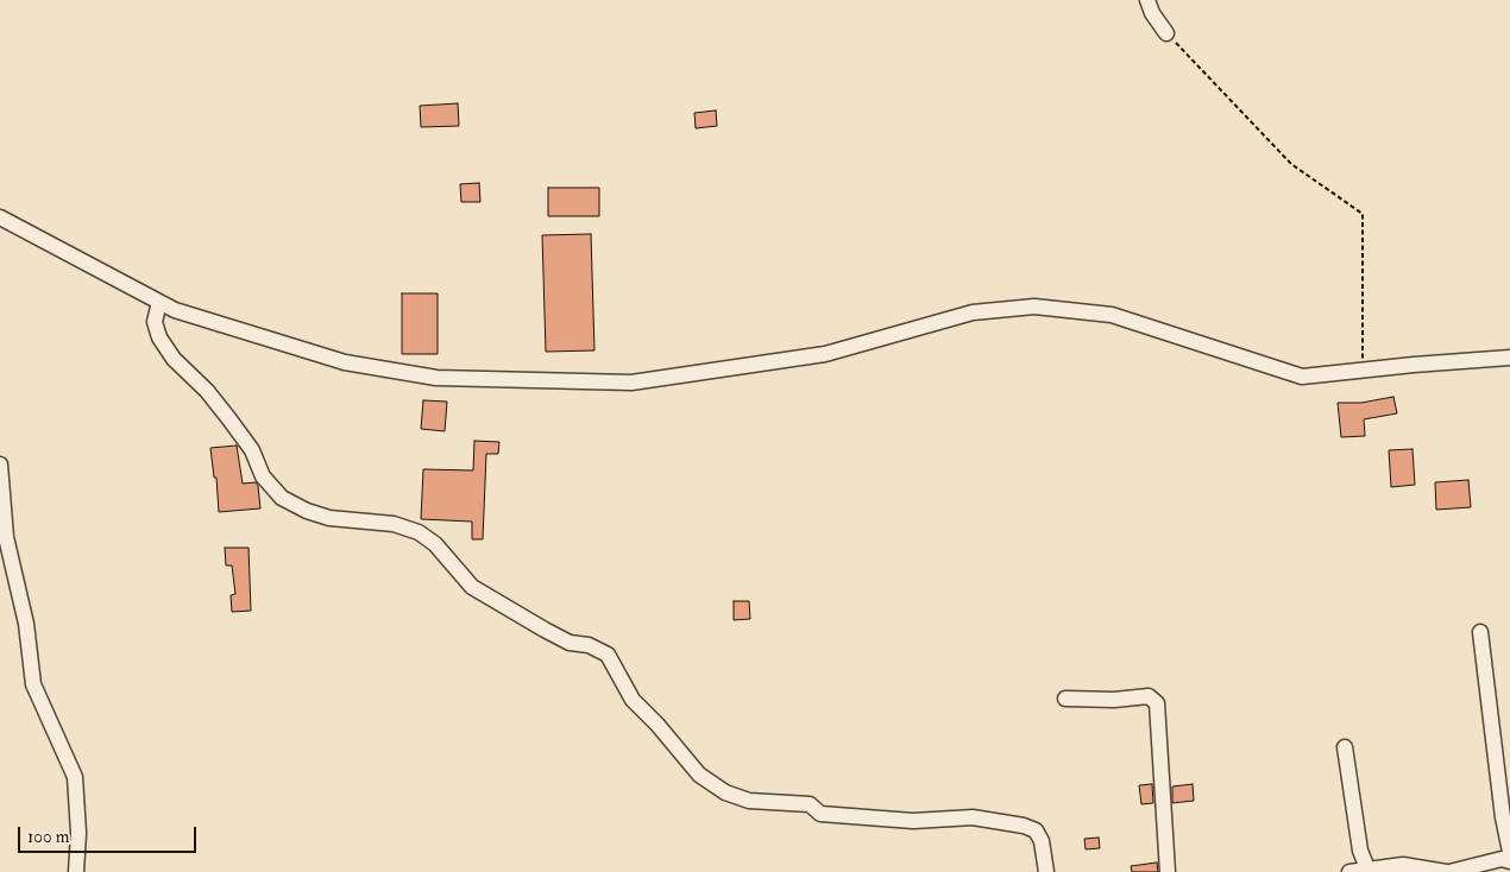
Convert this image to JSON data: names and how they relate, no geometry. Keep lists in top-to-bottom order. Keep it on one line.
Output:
{"scale_bar":"100 m"}
